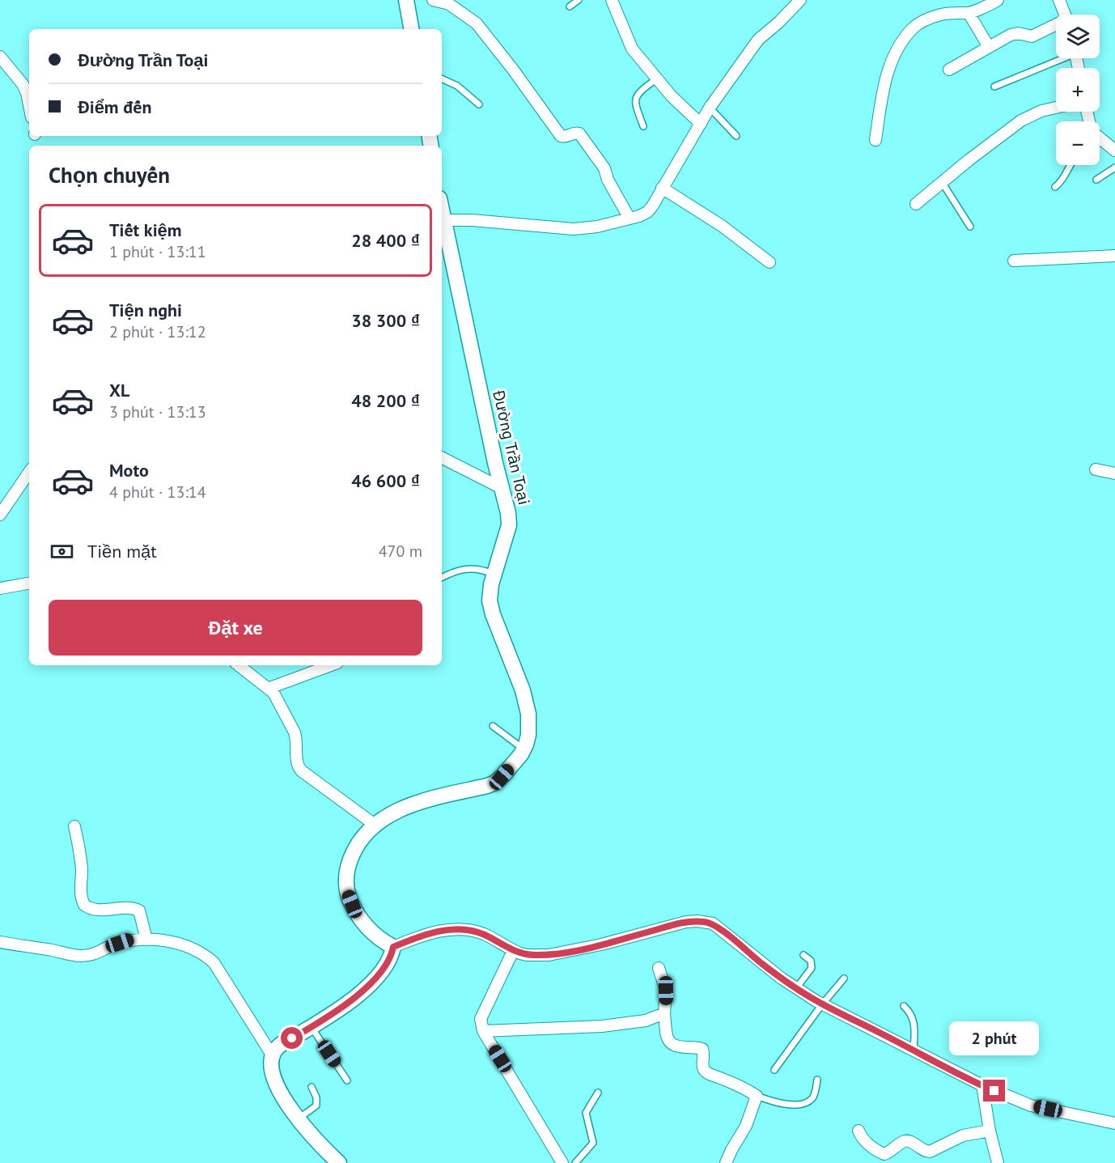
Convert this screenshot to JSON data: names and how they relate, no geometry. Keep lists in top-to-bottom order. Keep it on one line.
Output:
{"streets":{"street":["Đường Trần Toại"]},"page":{"map_buttons":["+","−"],"banner":["Đường Trần Toại","Điểm đến"],"heading":"Chọn chuyến","list":[{"name":"Tiết kiệm","note":"1 phút · 13:11","value":"28 400 ₫"},{"name":"Tiện nghi","note":"2 phút · 13:12","value":"38 300 ₫"},{"name":"XL","note":"3 phút · 13:13","value":"48 200 ₫"},{"name":"Moto","note":"4 phút · 13:14","value":"46 600 ₫"}],"pay":["Tiền mặt","470 m"],"buttons":"Đặt xe","bubble":"2 phút"}}
